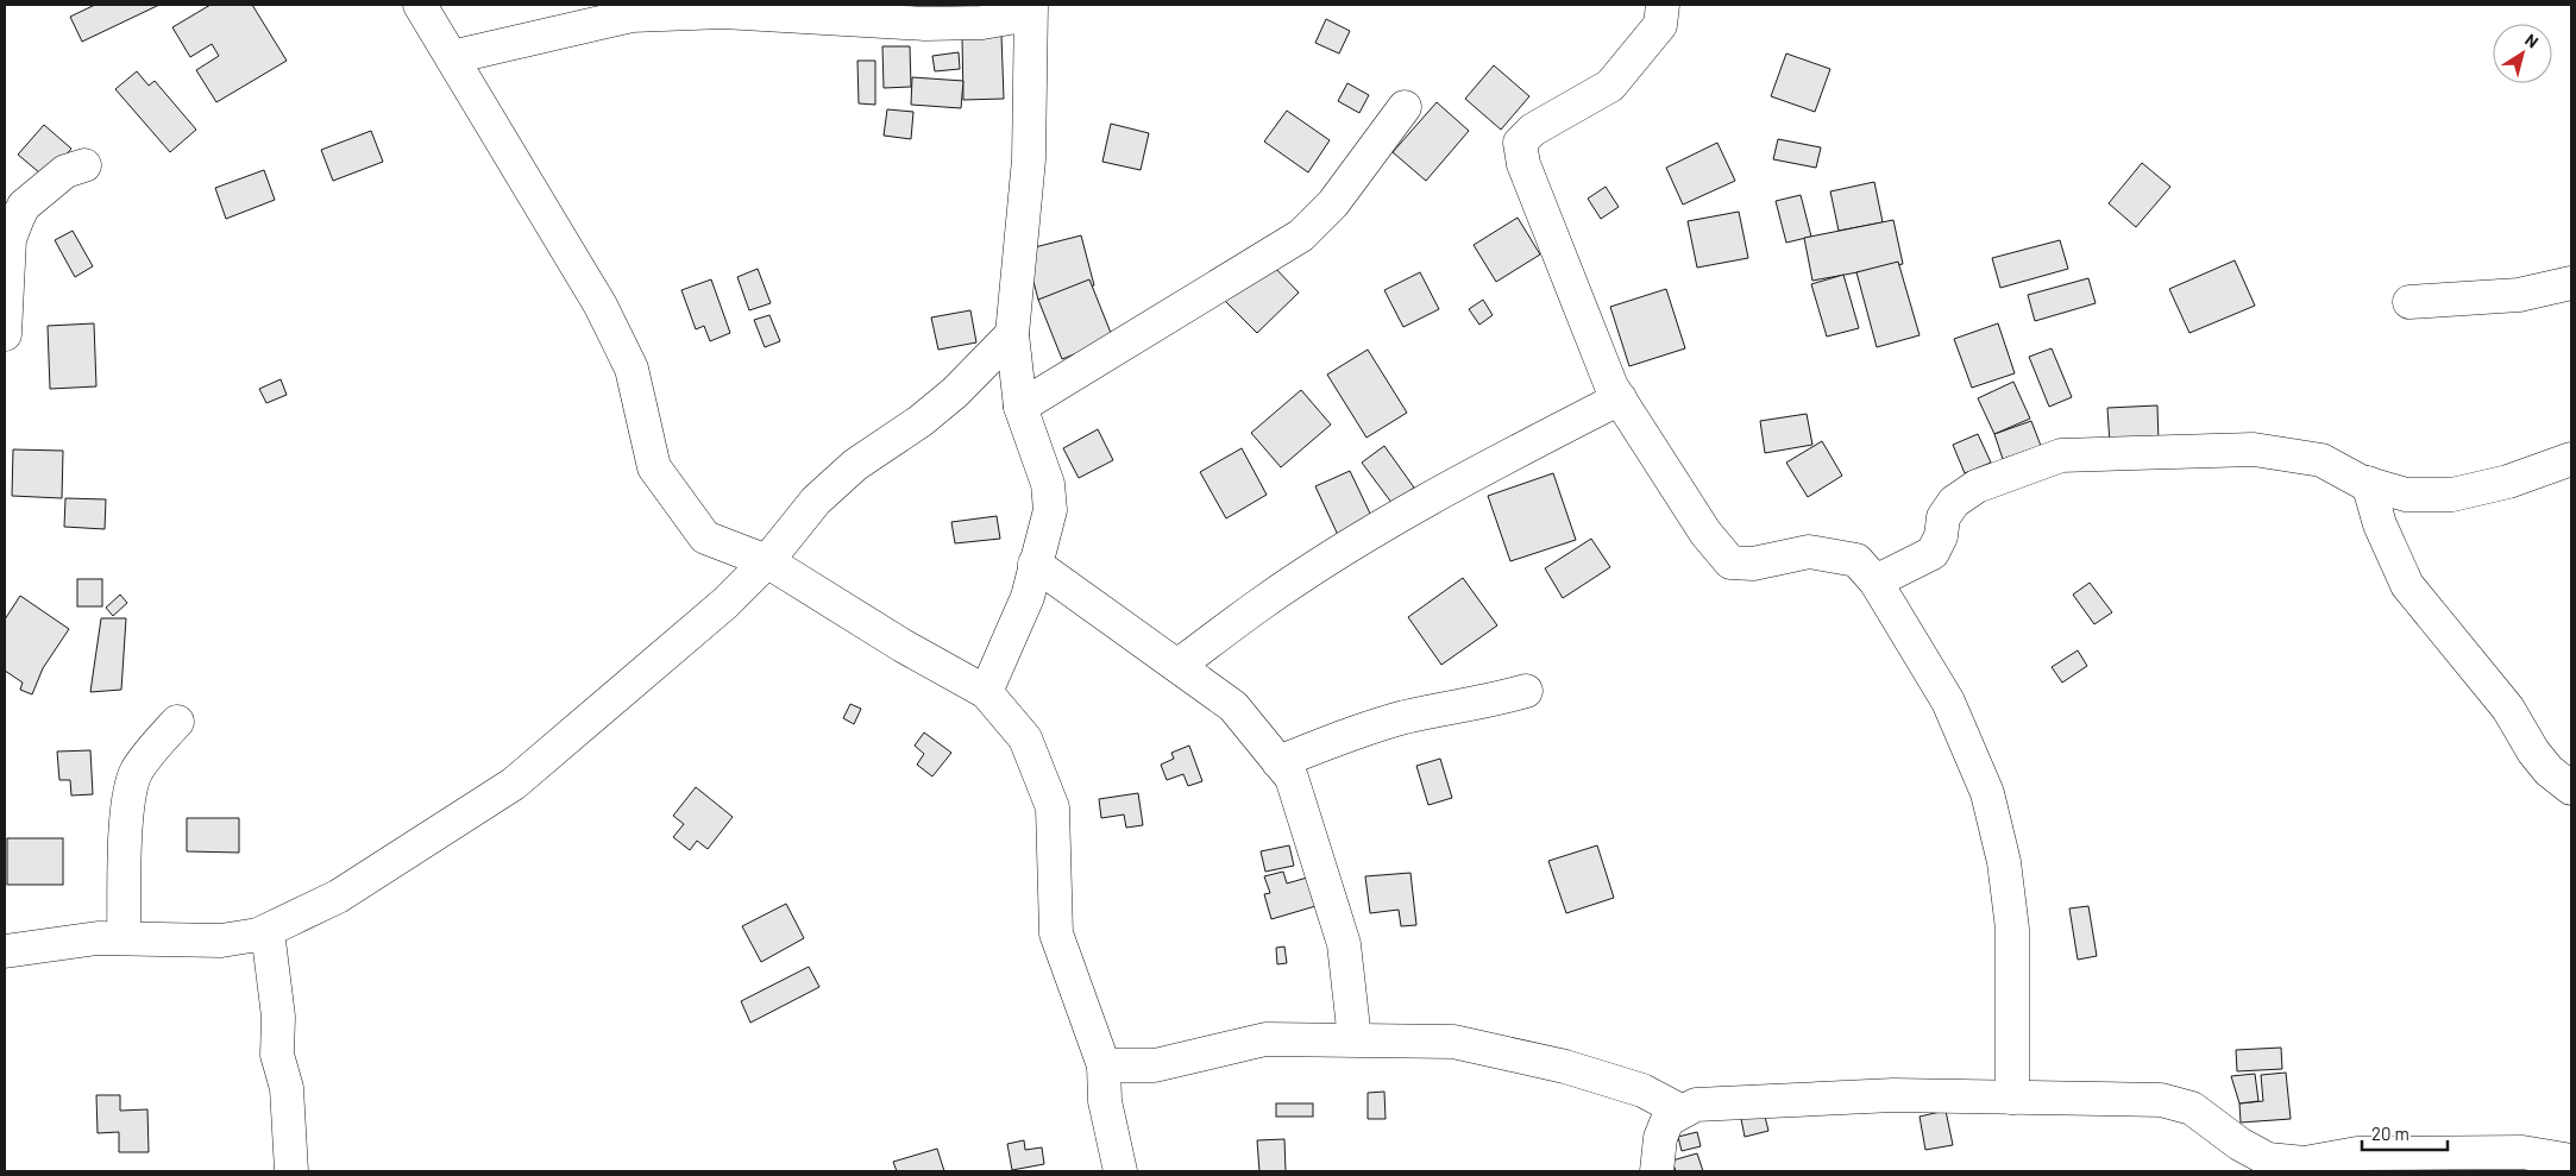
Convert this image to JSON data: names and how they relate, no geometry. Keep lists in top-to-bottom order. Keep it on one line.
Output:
{"scale_bar":"20 m","north":"top right"}
